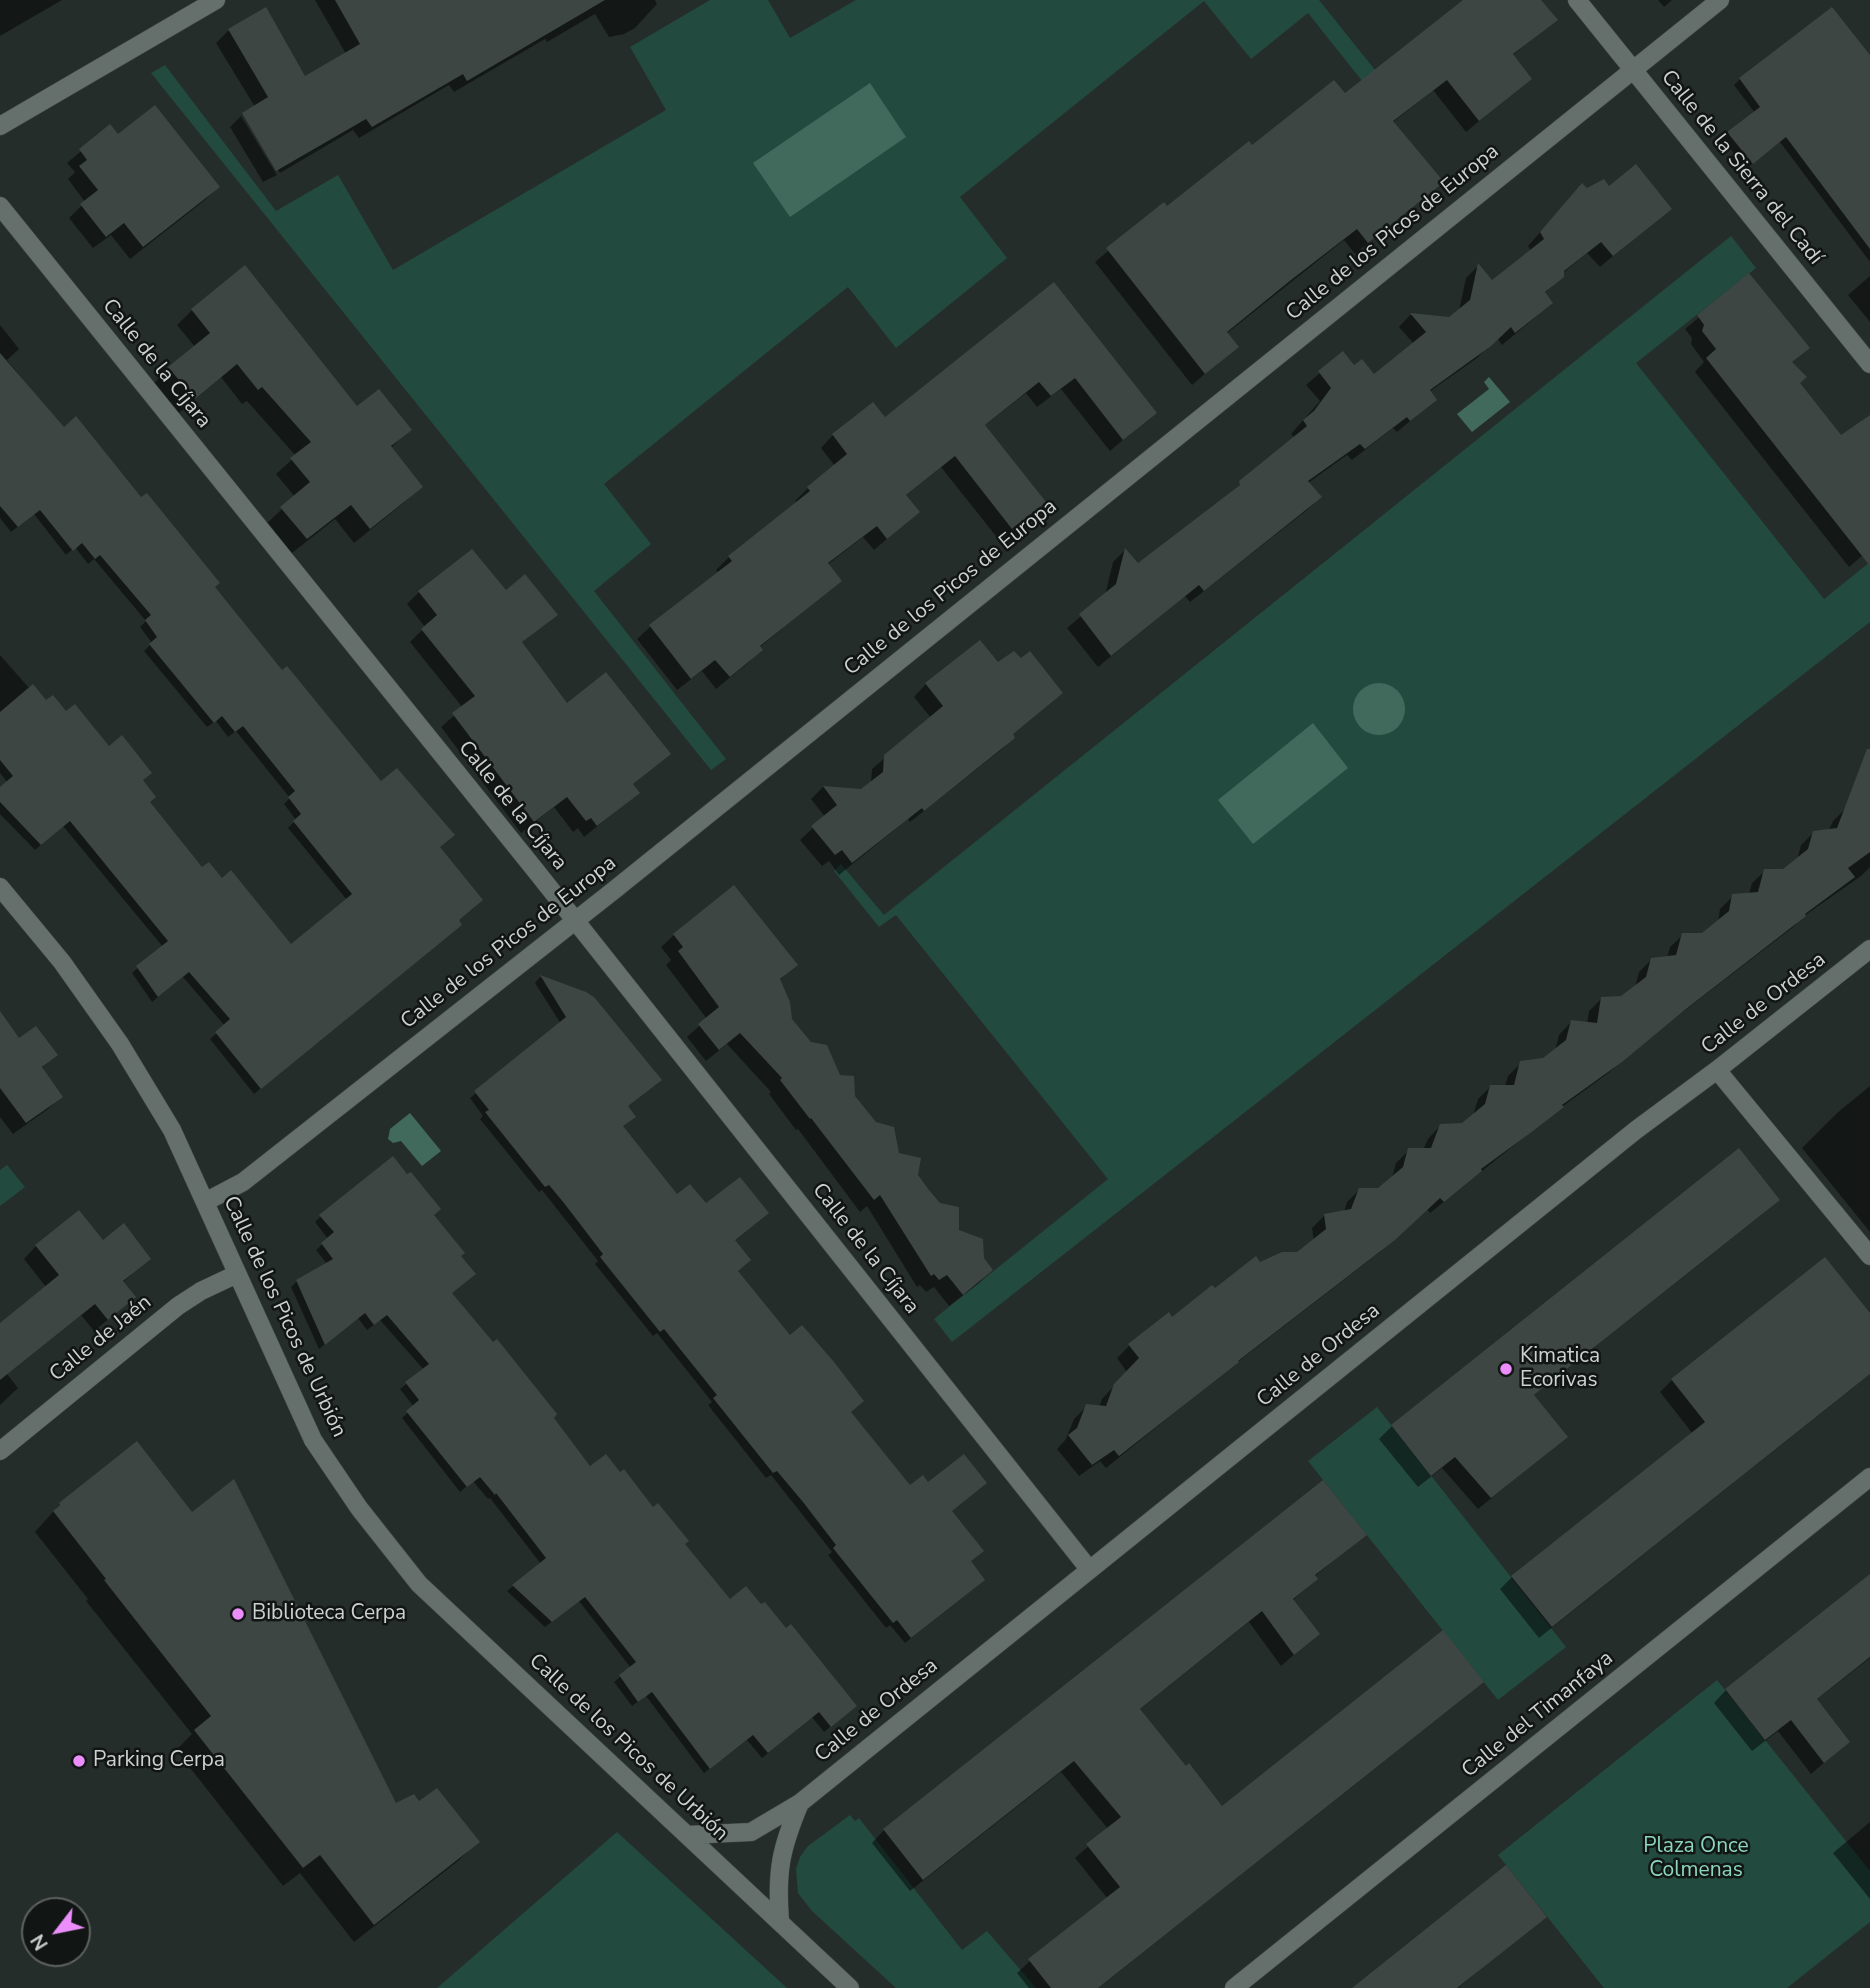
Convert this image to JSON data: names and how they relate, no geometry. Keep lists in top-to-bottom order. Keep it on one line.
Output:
{"streets":{"street":["Calle de la Sierra del Cadí","Calle de los Picos de Europa","Calle de la Cíjara","Calle de Ordesa","Calle de los Picos de Urbión","Calle de Jaén","Calle del Timanfaya"]},"crossings":[["Calle de la Sierra del Cadí","Calle de los Picos de Europa"],["Calle de los Picos de Europa","Calle de la Cíjara"],["Calle de los Picos de Europa","Calle de los Picos de Urbión"],["Calle de la Cíjara","Calle de Ordesa"],["Calle de Ordesa","Calle de los Picos de Urbión"],["Calle de los Picos de Urbión","Calle de Jaén"]],"parks":["Plaza Once Colmenas"],"places":["Kimatica Ecorivas","Biblioteca Cerpa","Parking Cerpa"],"north":"bottom left"}
